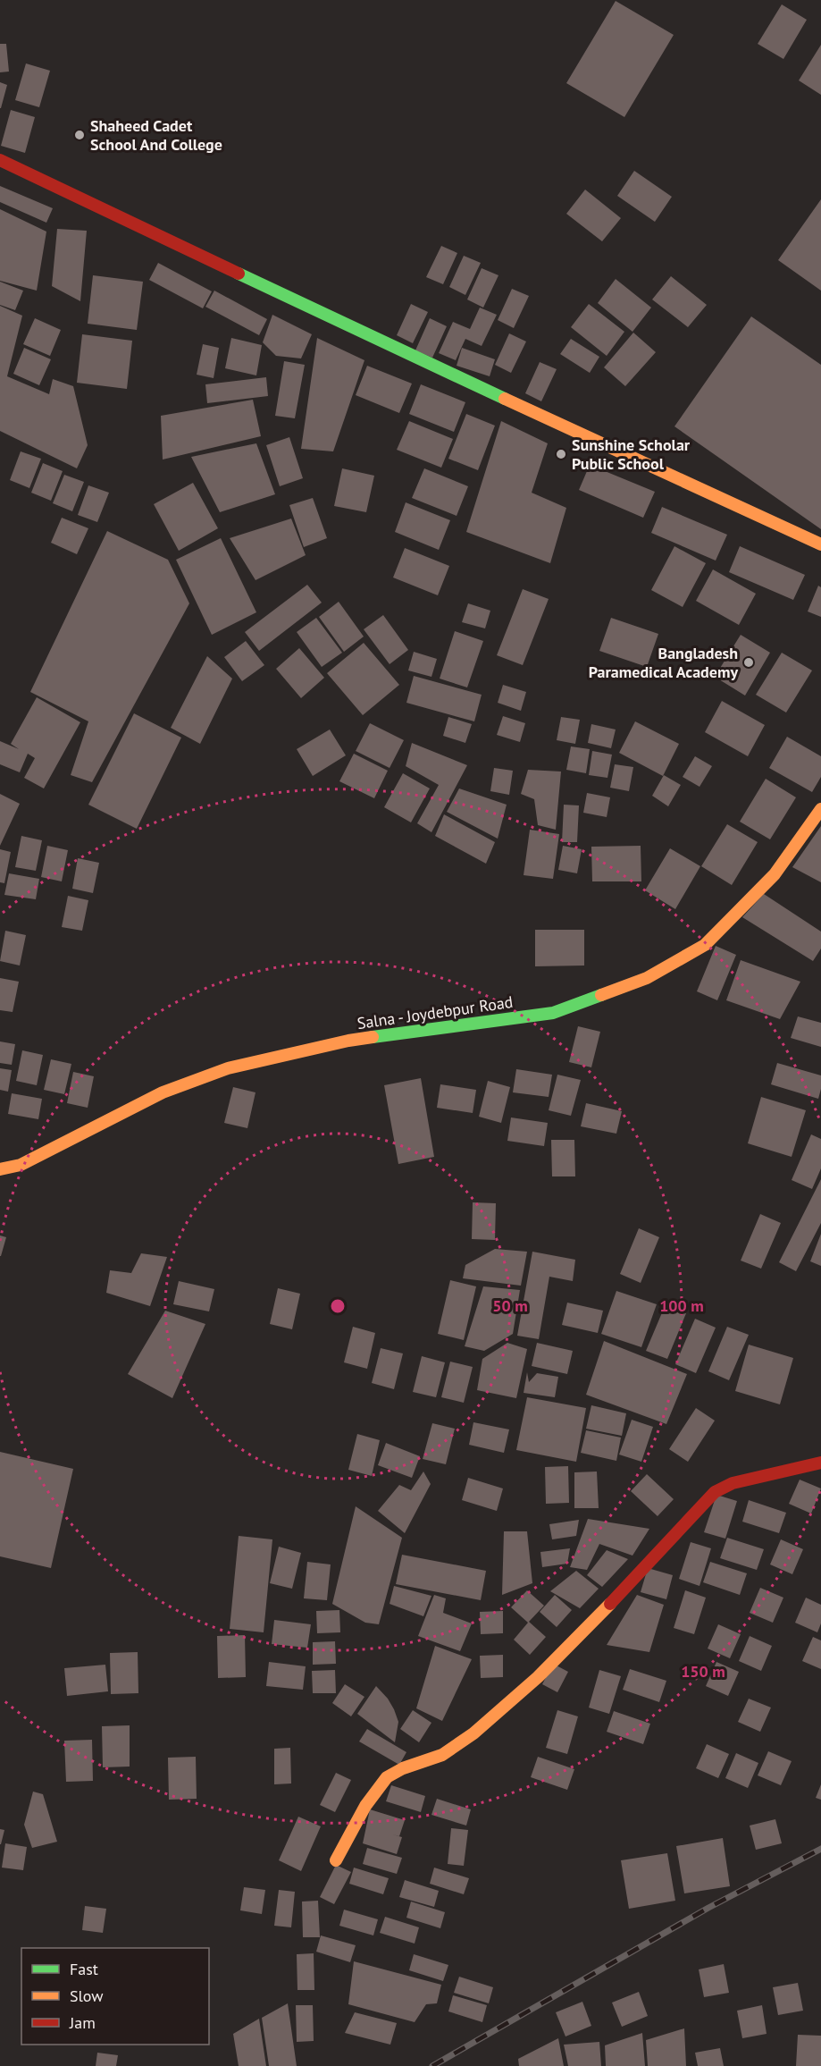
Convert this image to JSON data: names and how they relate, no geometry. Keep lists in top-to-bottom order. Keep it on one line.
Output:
{"streets":{"street":["Salna - Joydebpur Road"]},"places":["Shaheed Cadet School And College","Sunshine Scholar Public School","Bangladesh Paramedical Academy"],"legend":["Fast","Slow","Jam"],"rings":["50 m","100 m","150 m"]}
